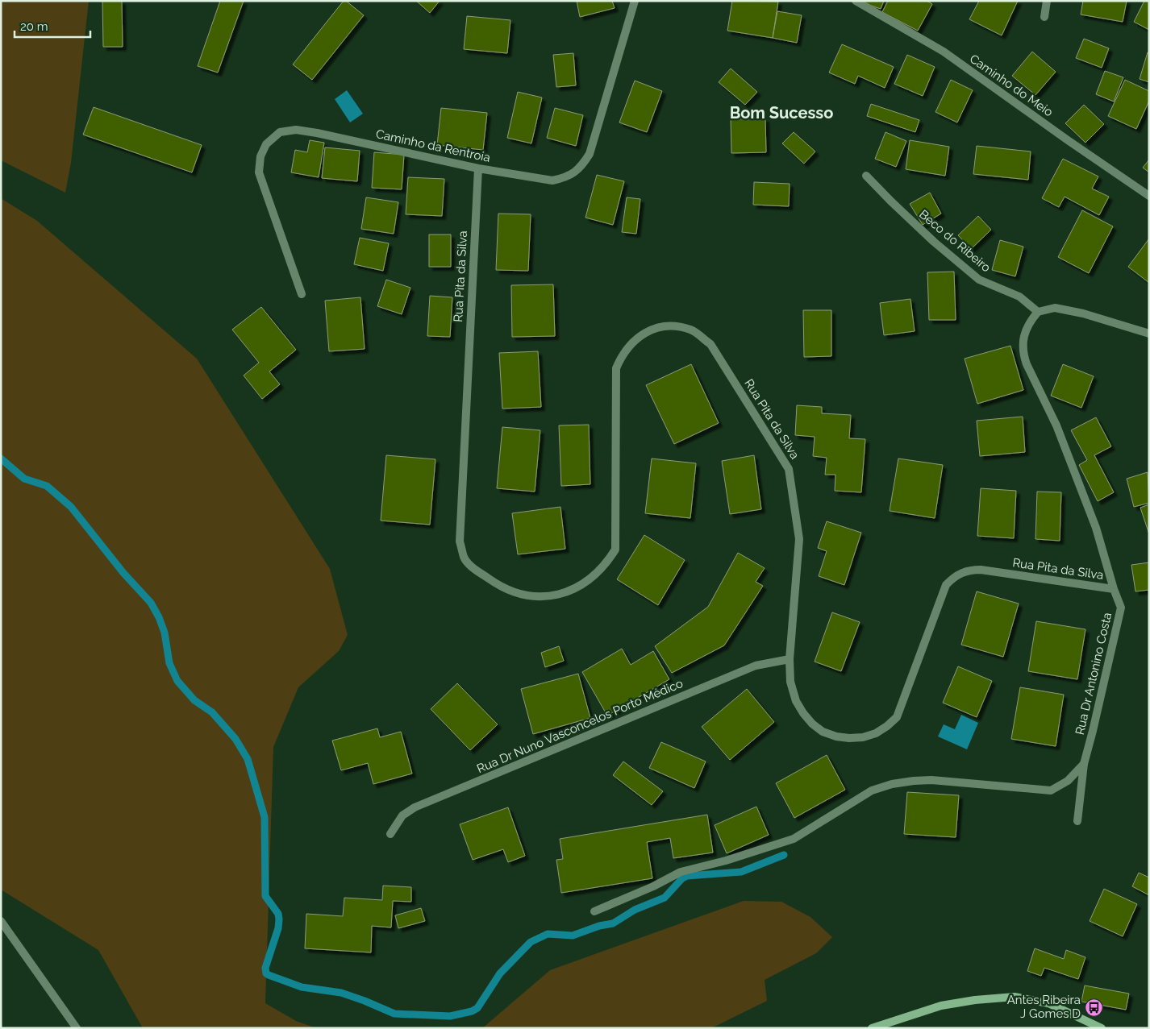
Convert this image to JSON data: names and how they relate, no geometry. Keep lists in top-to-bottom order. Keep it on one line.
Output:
{"streets":{"street":["Caminho do Meio","Caminho da Rentroia","Beco do Ribeiro","Rua Pita da Silva","Rua Dr Antonino Costa","Rua Dr Nuno Vasconcelos Porto Médico"]},"crossings":[["Caminho da Rentroia","Rua Pita da Silva"],["Beco do Ribeiro","Rua Pita da Silva"],["Rua Pita da Silva","Rua Dr Antonino Costa"],["Rua Pita da Silva","Rua Dr Nuno Vasconcelos Porto Médico"]],"districts":["Bom Sucesso"],"places":{"bus stop":["Antes Ribeira J Gomes D"]},"scale_bar":"20 m"}
